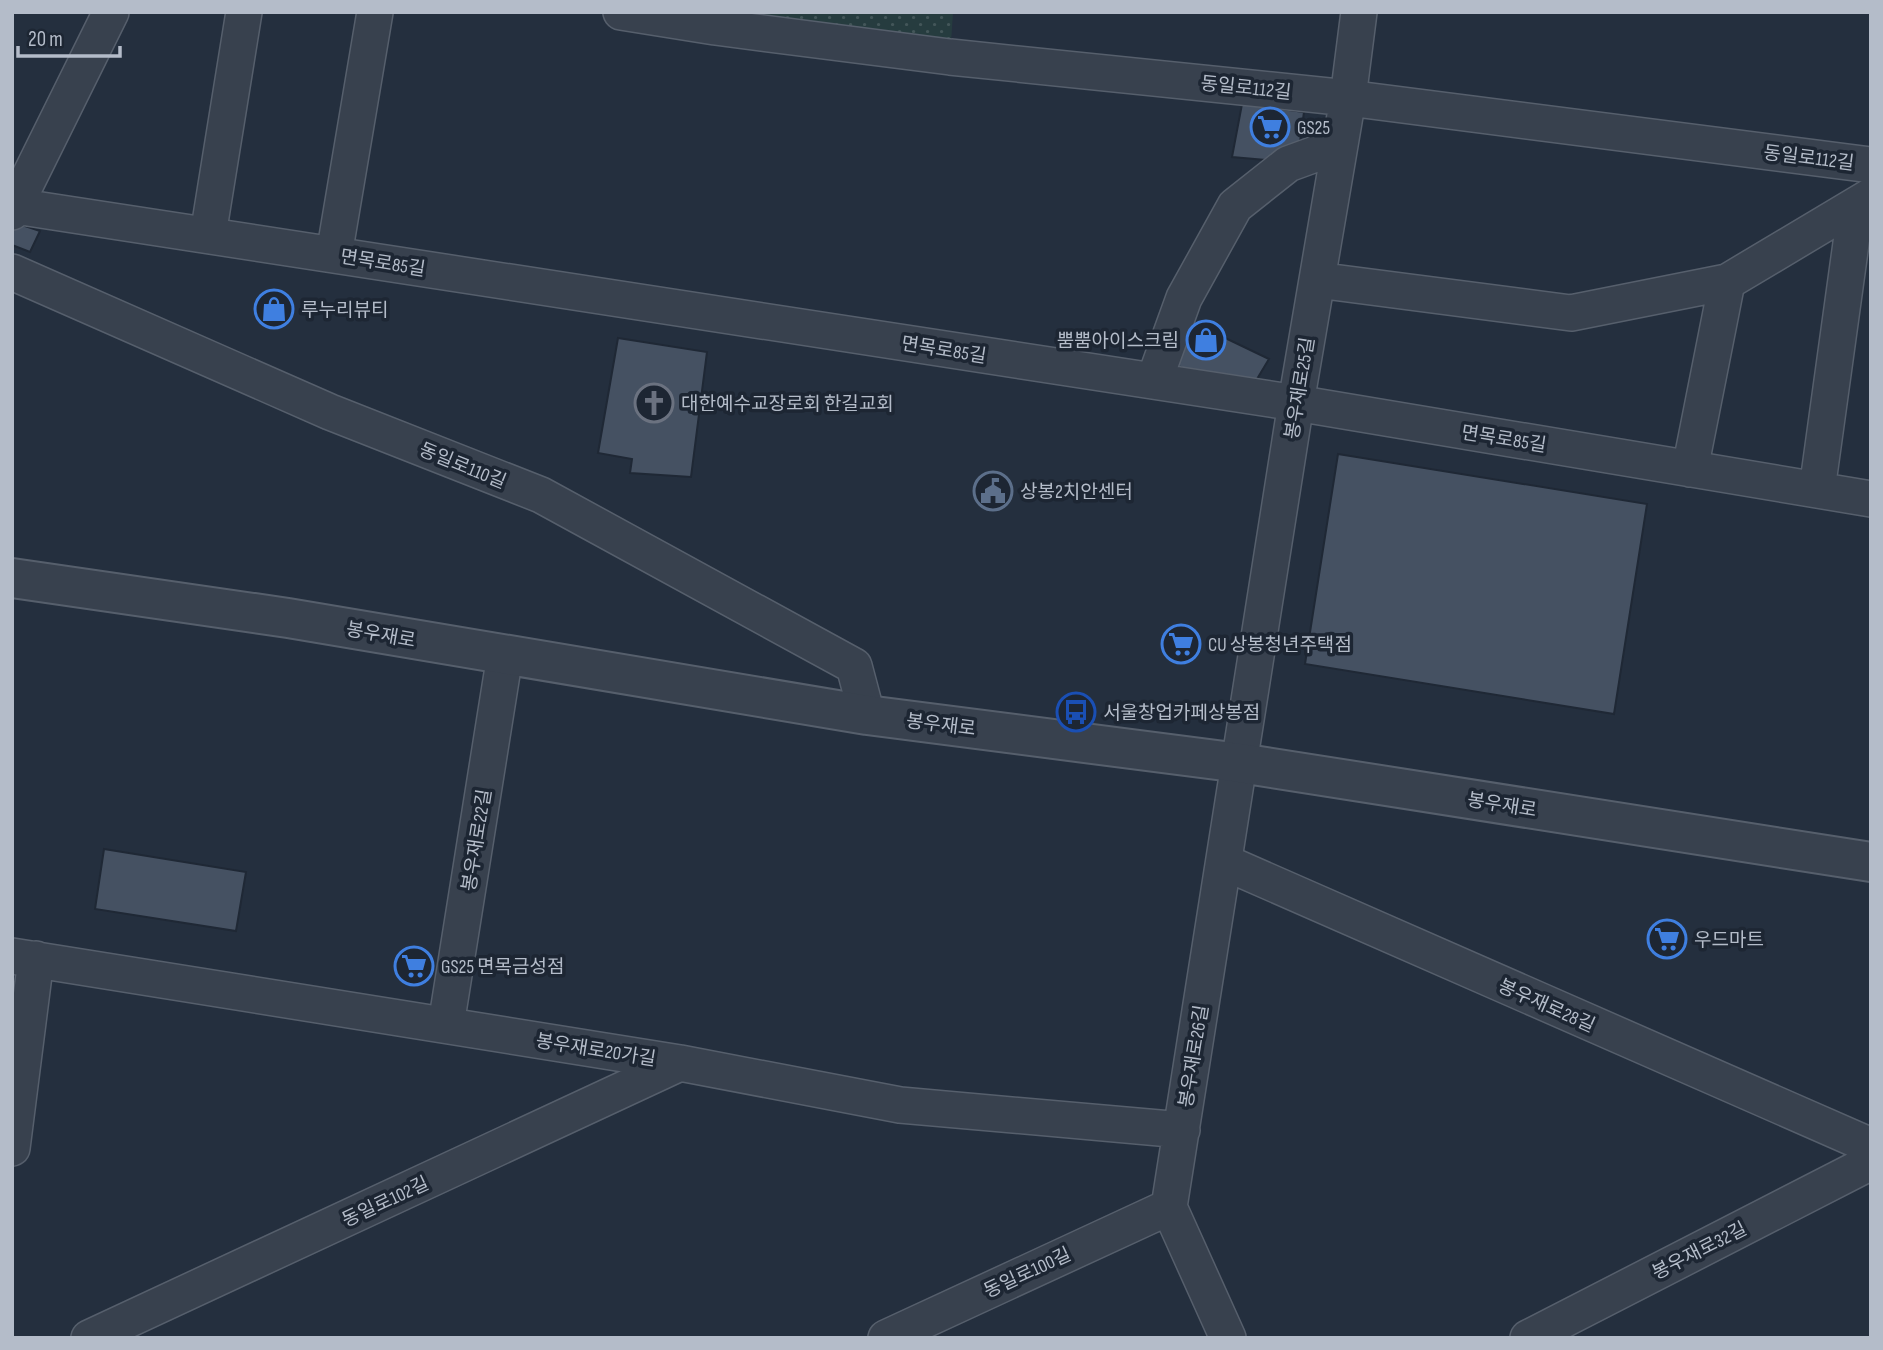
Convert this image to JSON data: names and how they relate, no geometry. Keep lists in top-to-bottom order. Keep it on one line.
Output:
{"streets":{"street":["동일로112길","면목로85길","봉우재로25길","동일로110길","봉우재로","봉우재로22길","봉우재로28길","봉우재로20가길","봉우재로26길","동일로102길","봉우재로32길","동일로100길"]},"crossings":[["동일로112길","봉우재로25길"],["면목로85길","봉우재로25길"],["봉우재로25길","봉우재로"],["봉우재로25길","봉우재로26길"],["동일로110길","봉우재로"],["봉우재로","봉우재로22길"],["봉우재로","봉우재로26길"],["봉우재로22길","봉우재로20가길"],["봉우재로28길","봉우재로26길"],["봉우재로20가길","봉우재로26길"],["봉우재로20가길","동일로102길"],["봉우재로26길","동일로100길"]],"places":{"supermarket":["GS25","CU 상봉청년주택점","우드마트","GS25 면목금성점"],"shop":["루누리뷰티","뿜뿜아이스크림"],"church":["대한예수교장로회 한길교회"],"public building":["상봉2치안센터"],"bus stop":["서울창업카페상봉점"]},"scale_bar":"20 m"}
